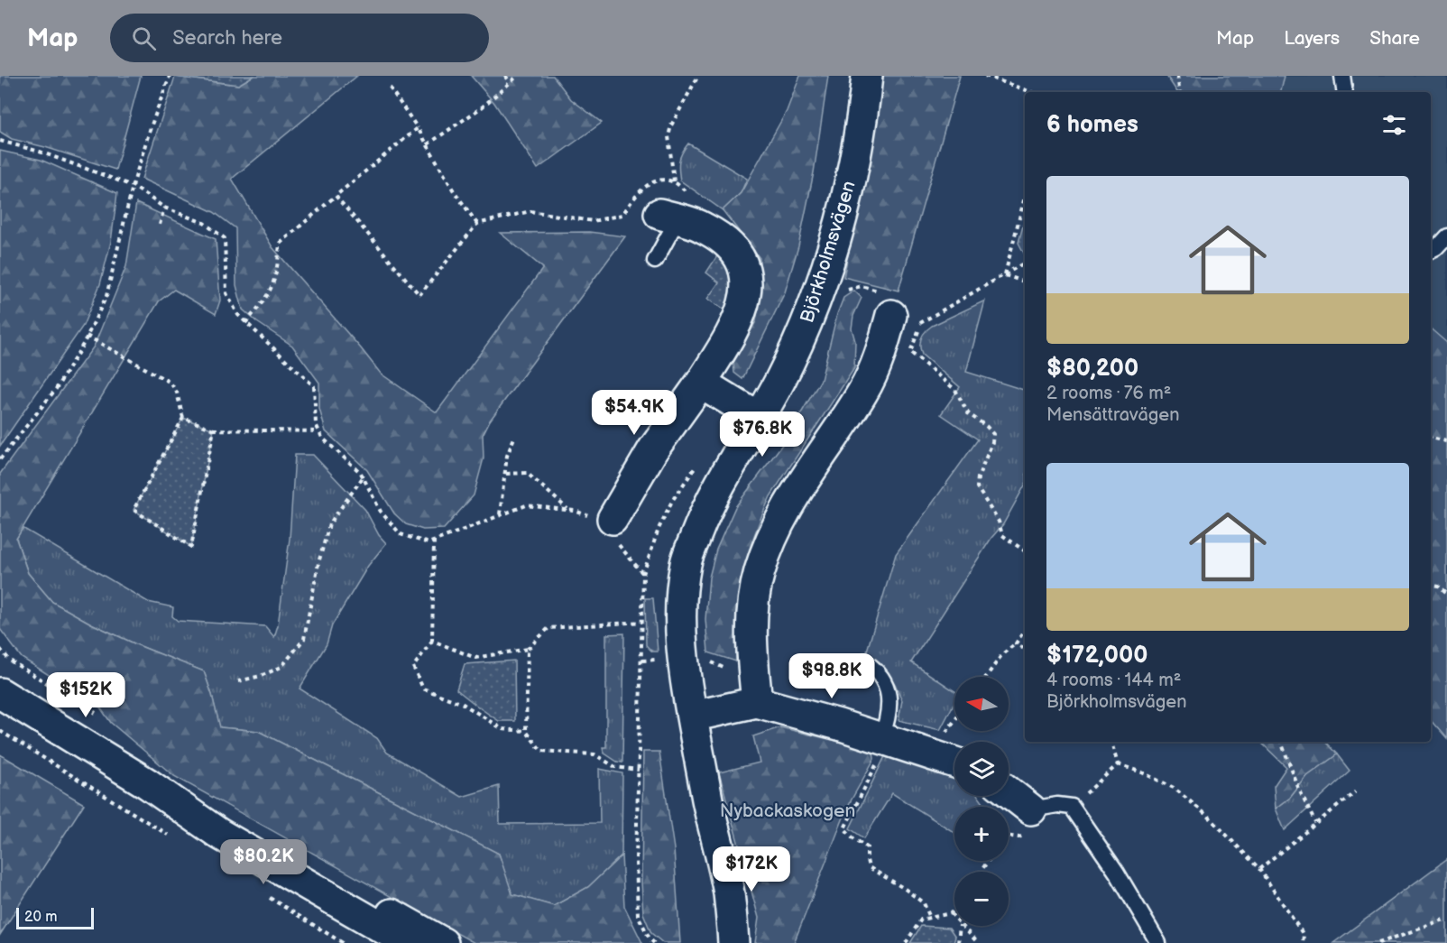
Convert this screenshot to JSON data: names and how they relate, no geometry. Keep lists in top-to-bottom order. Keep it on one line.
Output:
{"streets":{"street":["Björkholmsvägen"]},"parks":["Nybackaskogen"],"scale_bar":"20 m","north":"left","page":{"header":"Map","search":"Search here","nav":["Map","Layers","Share"],"heading":"6 homes","list":[{"name":"$80,200","note":"2 rooms · 76 m² · Mensättravägen"},{"name":"$172,000","note":"4 rooms · 144 m² · Björkholmsvägen"}],"price":["$54.9K","$76.8K","$98.8K","$152K","$80.2K","$172K"],"map_buttons":["+","−"],"scale":"20 m"}}
